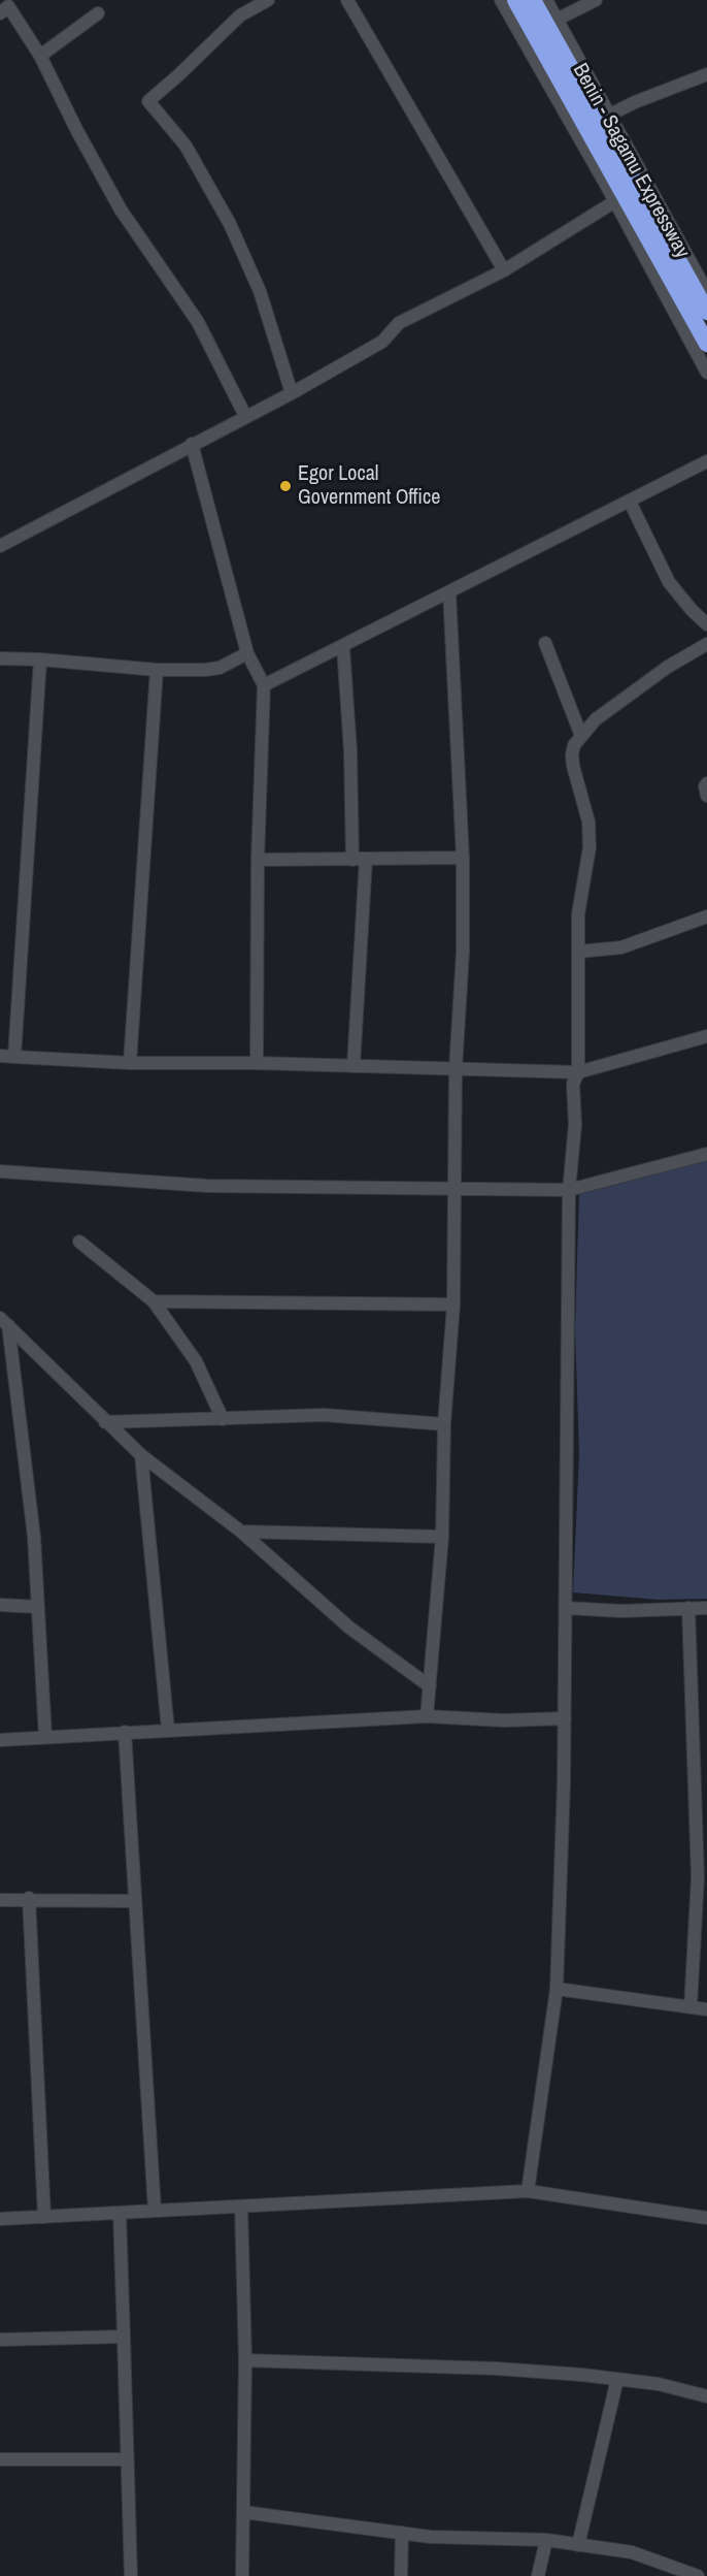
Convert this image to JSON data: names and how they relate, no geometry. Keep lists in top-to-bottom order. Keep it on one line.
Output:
{"streets":{"highway":["Benin - Sagamu Expressway"]},"places":["Egor Local Government Office"]}
